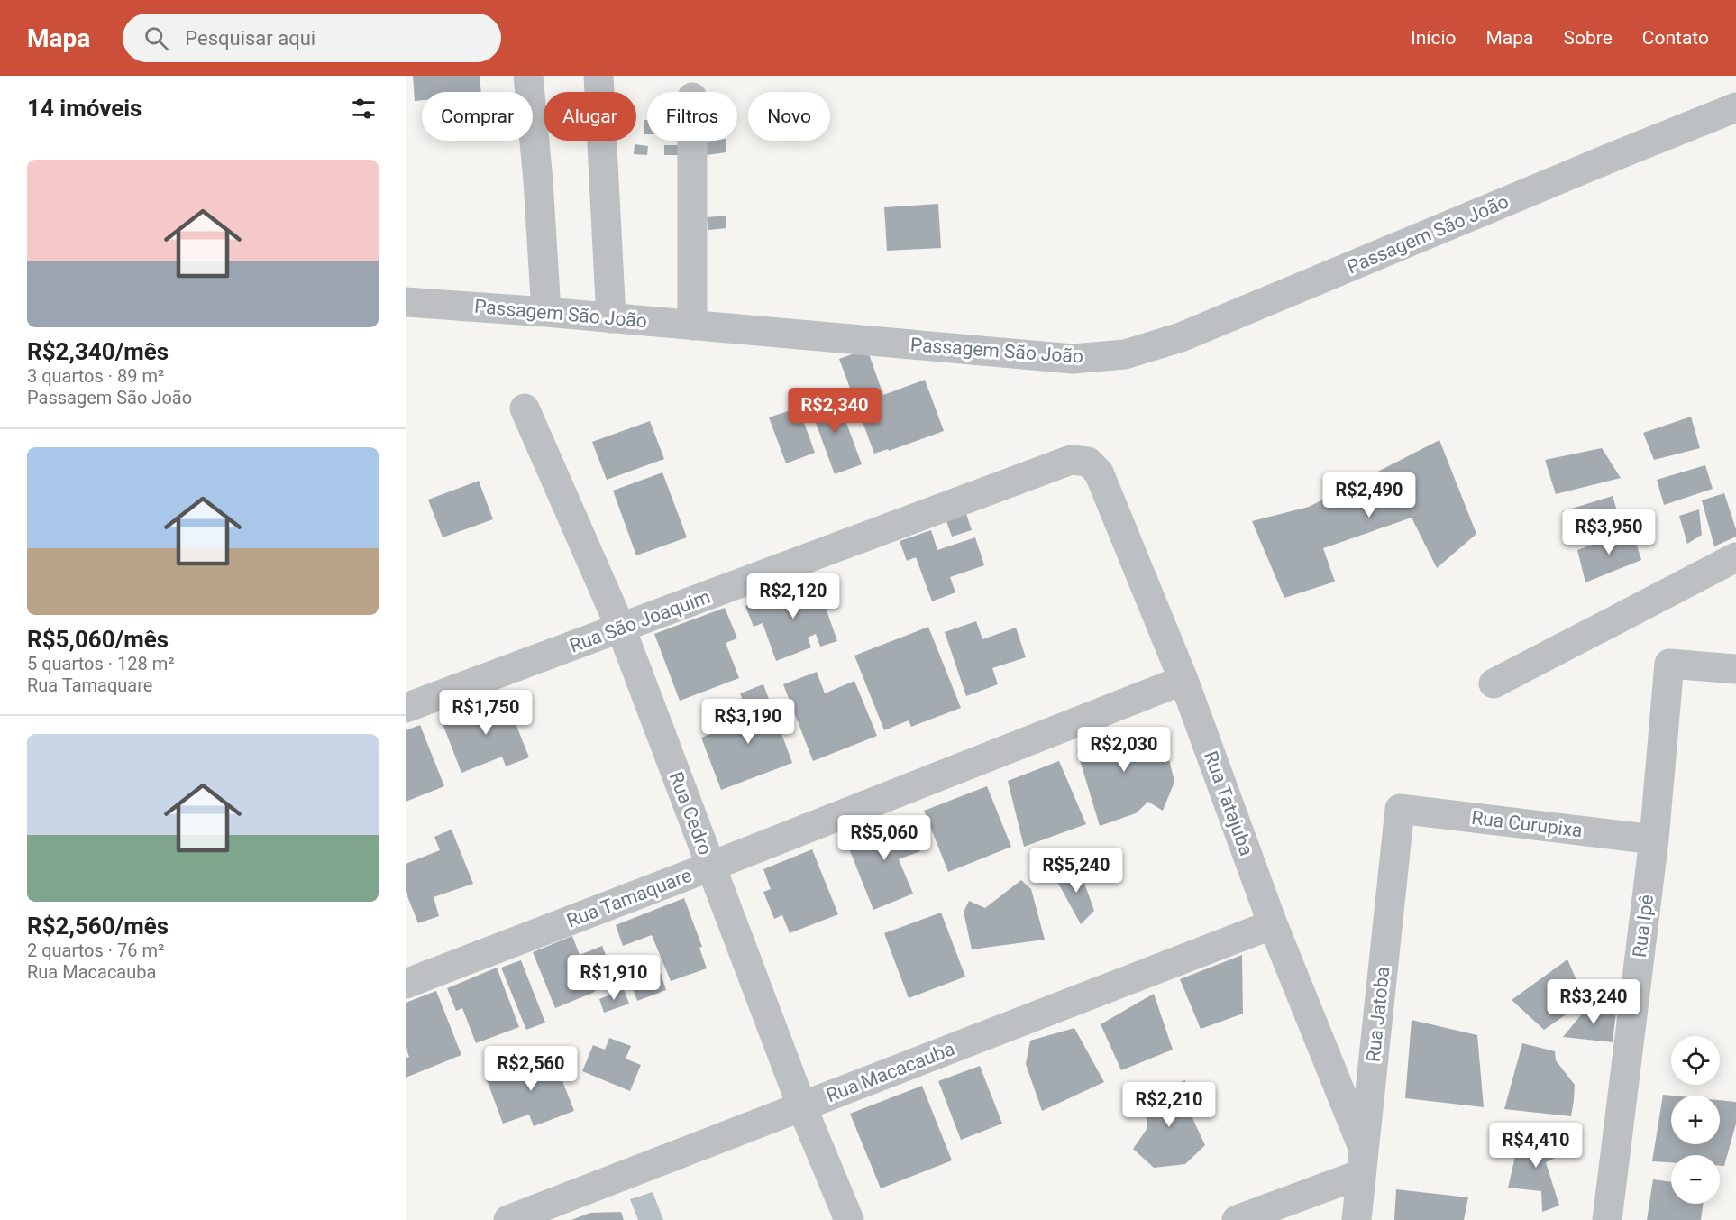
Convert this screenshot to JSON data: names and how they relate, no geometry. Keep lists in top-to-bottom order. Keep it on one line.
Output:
{"streets":{"street":["Passagem São João","Rua São Joaquim","Rua Tatajuba","Rua Cedro","Rua Curupixa","Rua Tamaquare","Rua Ipê","Rua Jatoba","Rua Macacauba"]},"crossings":[["Rua São Joaquim","Rua Tatajuba"],["Rua São Joaquim","Rua Cedro"],["Rua Tatajuba","Rua Tamaquare"],["Rua Tatajuba","Rua Jatoba"],["Rua Tatajuba","Rua Macacauba"],["Rua Cedro","Rua Tamaquare"],["Rua Cedro","Rua Macacauba"],["Rua Curupixa","Rua Ipê"],["Rua Curupixa","Rua Jatoba"]],"page":{"header":"Mapa","search":"Pesquisar aqui","nav":["Início","Mapa","Sobre","Contato"],"heading":"14 imóveis","chip":["Comprar","Alugar","Filtros","Novo"],"list":[{"name":"R$2,340/mês","note":"3 quartos · 89 m² · Passagem São João"},{"name":"R$5,060/mês","note":"5 quartos · 128 m² · Rua Tamaquare"},{"name":"R$2,560/mês","note":"2 quartos · 76 m² · Rua Macacauba"}],"price":["R$2,340","R$2,490","R$3,950","R$2,120","R$1,750","R$3,190","R$2,030","R$5,060","R$5,240","R$1,910","R$3,240","R$2,560","R$2,210","R$4,410"],"map_buttons":["+","−"]}}
